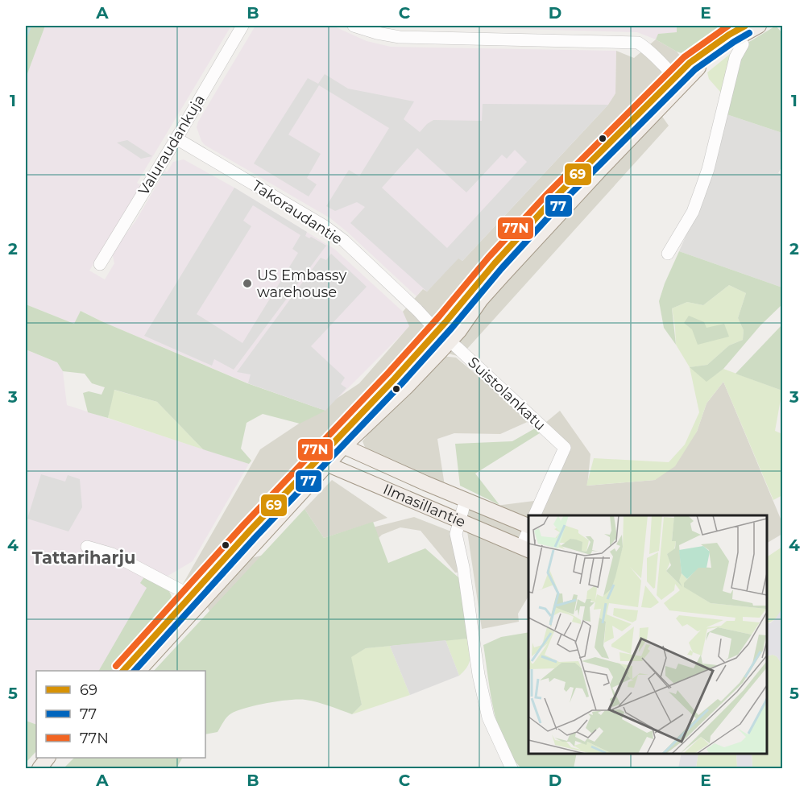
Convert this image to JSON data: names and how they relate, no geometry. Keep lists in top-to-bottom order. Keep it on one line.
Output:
{"streets":{"main road":["Ilmasillantie"],"street":["Valuraudankuja","Takoraudantie","Suistolankatu"]},"crossings":[["Valuraudankuja","Takoraudantie"],["Takoraudantie","Suistolankatu"]],"districts":["Tattariharju"],"places":["US Embassy warehouse"],"lines":["transit line 69","transit line 77N","transit line 77"],"legend":["69","77","77N"],"grid":{"columns":["A","B","C","D","E"],"rows":["1","2","3","4","5"]}}
